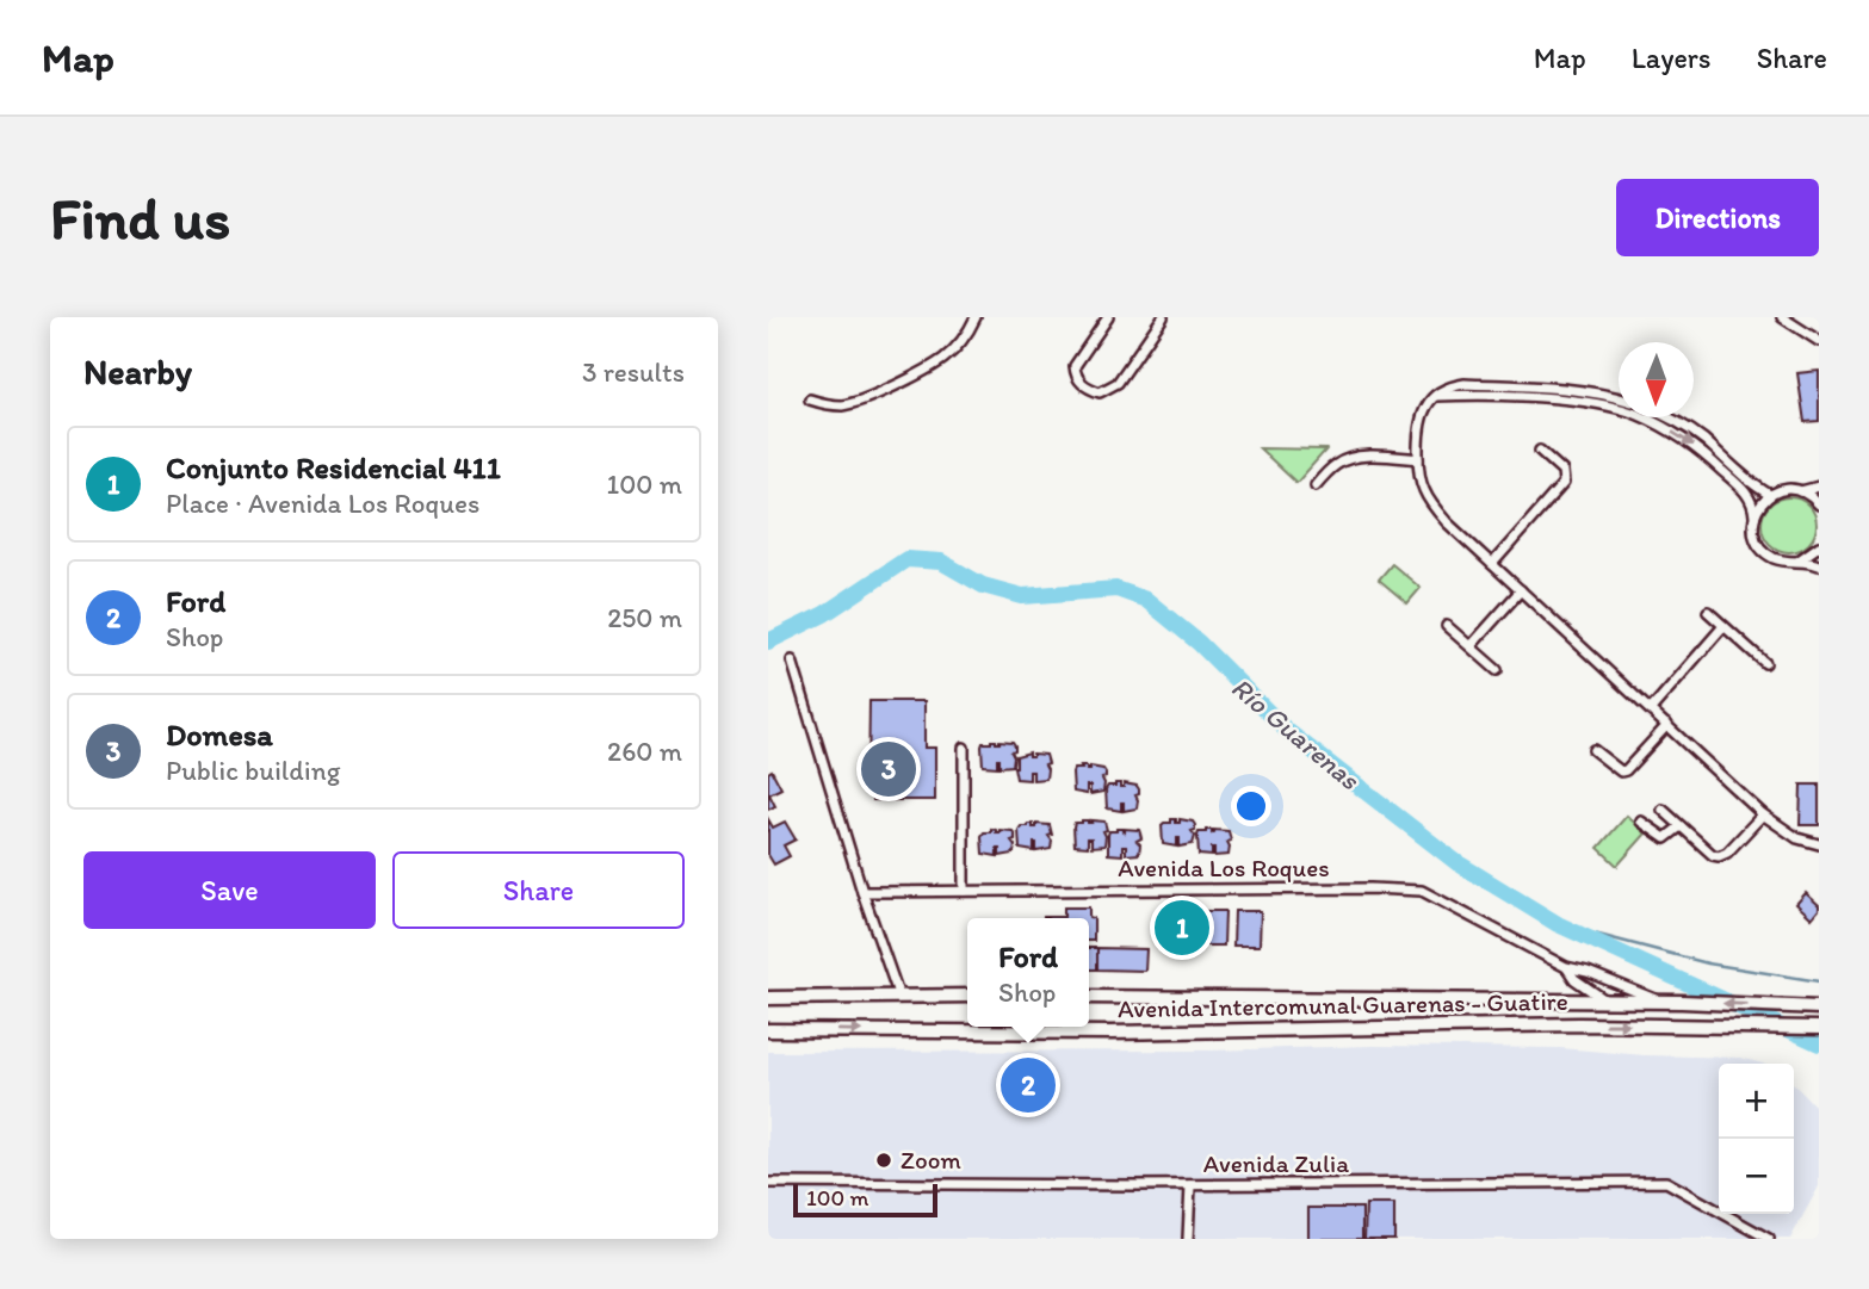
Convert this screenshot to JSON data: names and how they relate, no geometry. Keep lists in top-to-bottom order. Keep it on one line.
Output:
{"streets":{"main road":["Avenida Intercomunal Guarenas - Guatire"],"street":["Avenida Los Roques","Avenida Zulia"]},"crossings":[["Avenida Los Roques","Avenida Intercomunal Guarenas - Guatire"]],"water":["Río Guarenas"],"places":["Zoom"],"scale_bar":"100 m","north":"bottom","page":{"header":"Map","nav":["Map","Layers","Share"],"buttons":["Directions",["Save","Share"]],"title":"Find us","heading":["Nearby","3 results"],"list":[{"mark":"1","name":"Conjunto Residencial 411","note":"Place · Avenida Los Roques","value":"100 m"},{"mark":"2","name":"Ford","note":"Shop","value":"250 m"},{"mark":"3","name":"Domesa","note":"Public building","value":"260 m"}],"pins":["3","1","2"],"popup":["Ford","Shop"],"map_buttons":["+","−"],"scale":"100 m"}}
